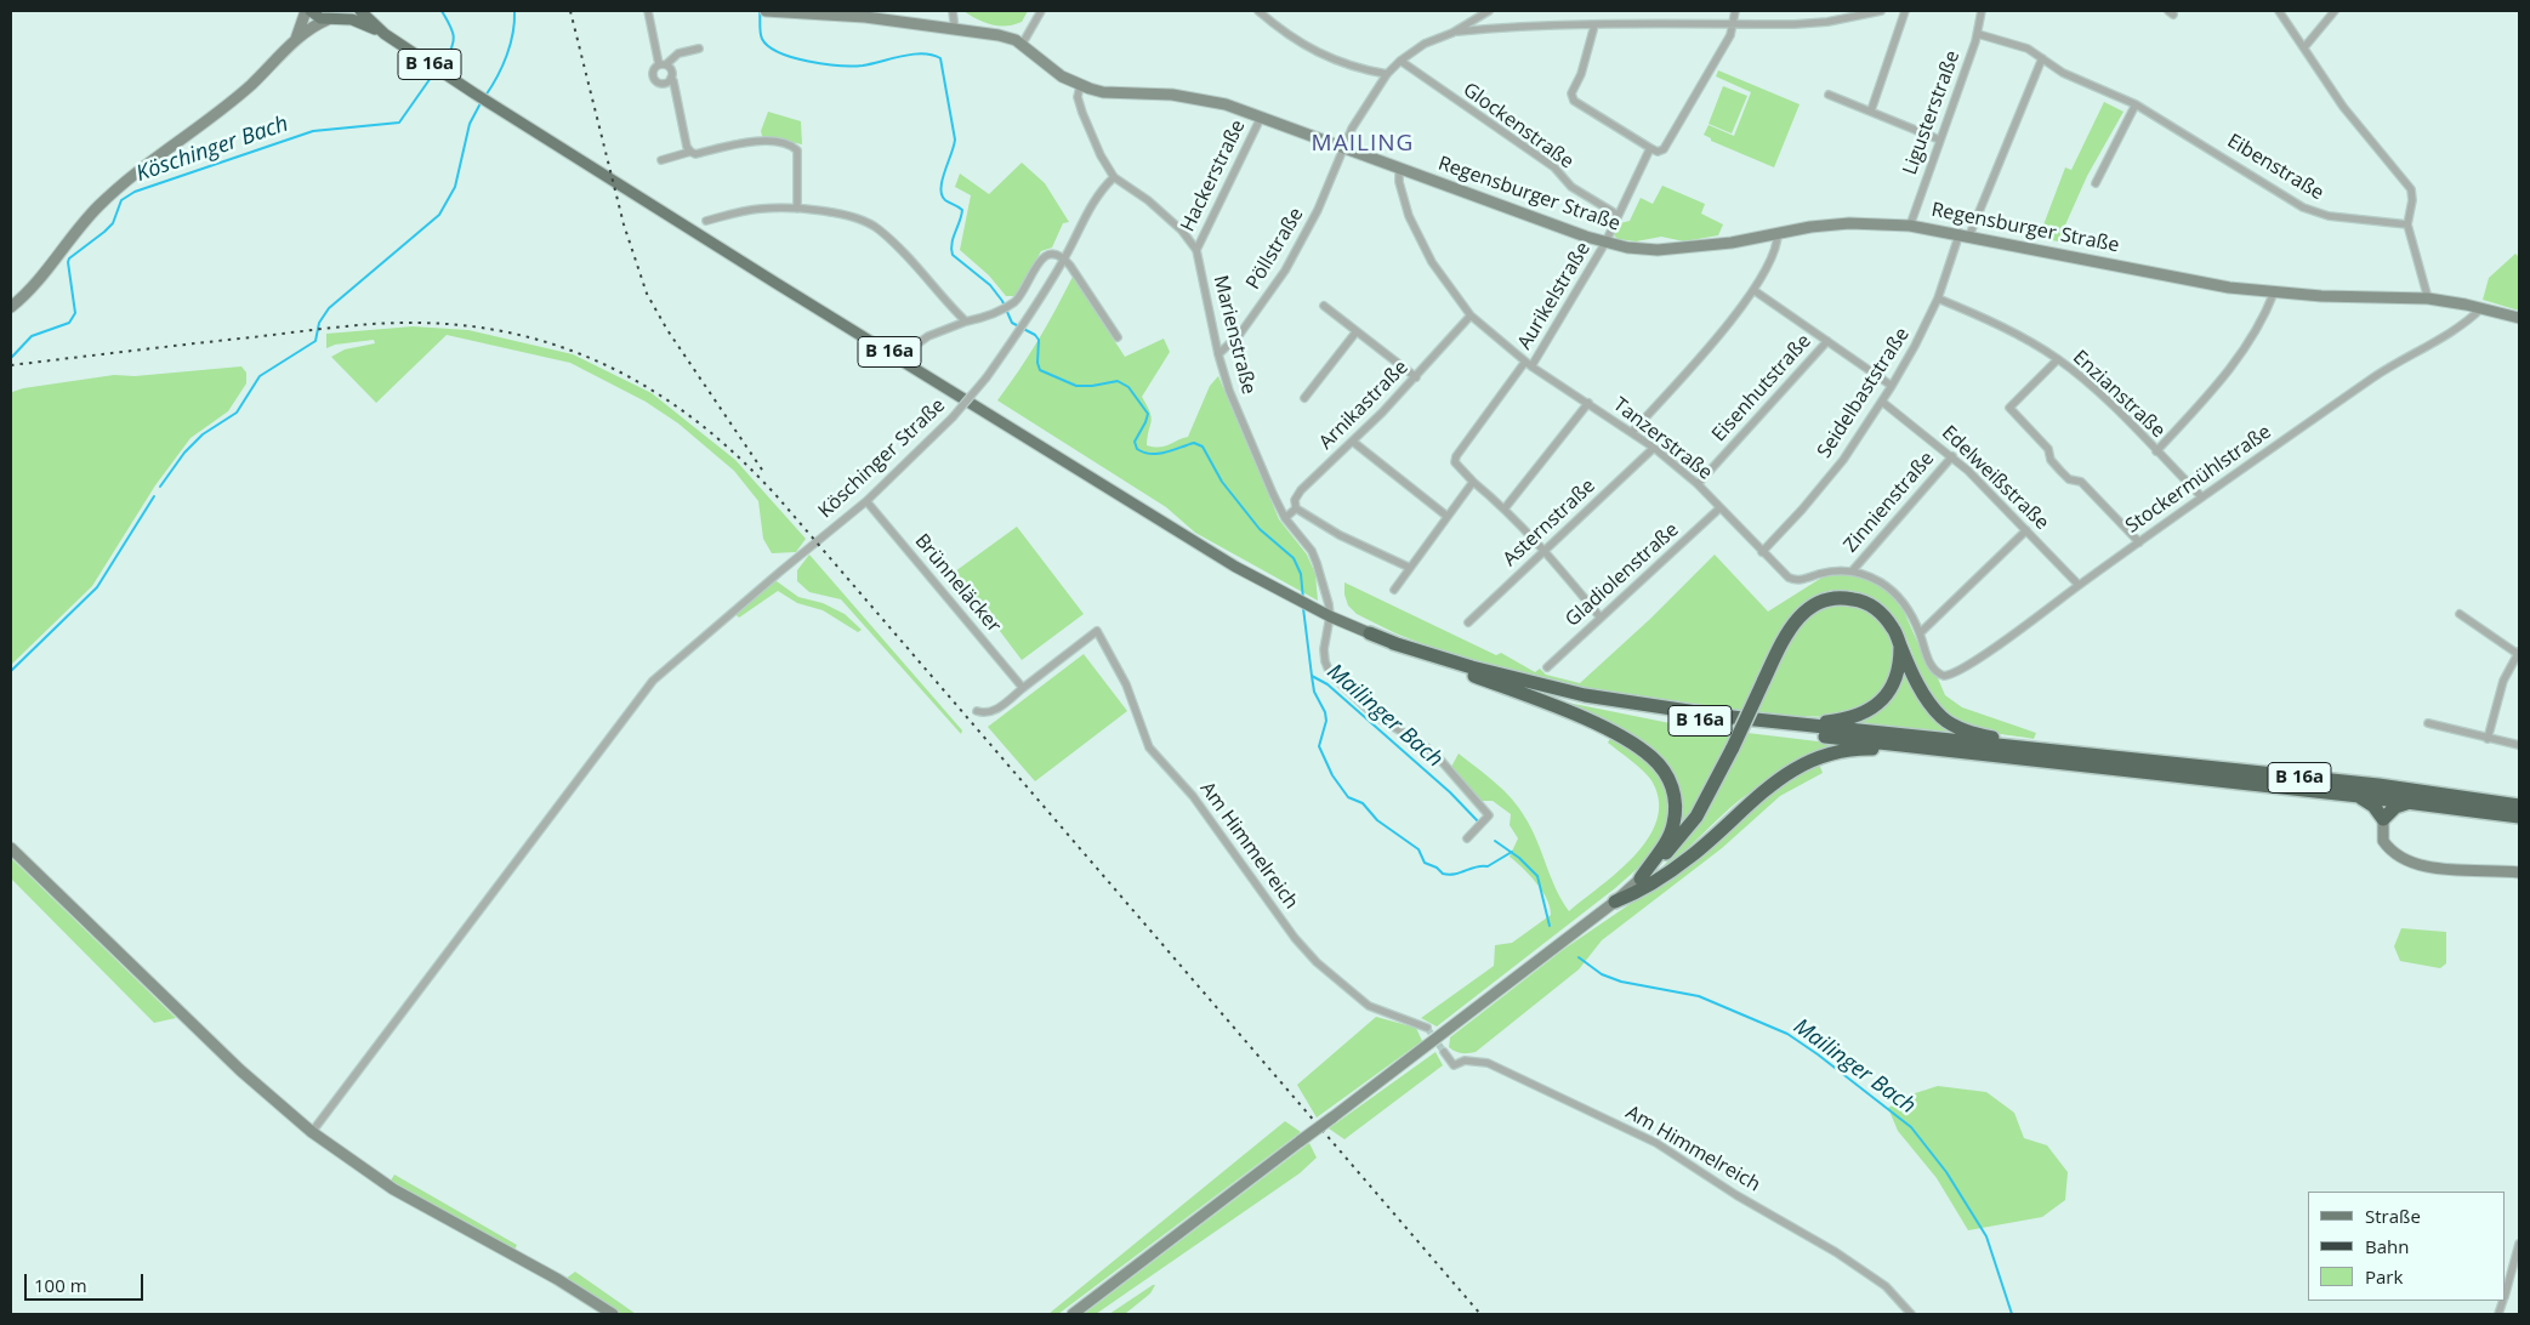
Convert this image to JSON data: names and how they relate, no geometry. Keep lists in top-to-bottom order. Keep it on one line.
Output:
{"streets":{"highway":["B 16a"],"street":["Ligusterstraße","Glockenstraße","Eibenstraße","Hackerstraße","Regensburger Straße","Pöllstraße","Aurikelstraße","Marienstraße","Eisenhutstraße","Seidelbaststraße","Enzianstraße","Arnikastraße","Tanzerstraße","Köschinger Straße","Edelweißstraße","Stockermühlstraße","Zinnienstraße","Asternstraße","Gladiolenstraße","Brünneläcker","Am Himmelreich"]},"crossings":[["B 16a","Marienstraße"],["Ligusterstraße","Eibenstraße"],["Ligusterstraße","Regensburger Straße"],["Glockenstraße","Pöllstraße"],["Glockenstraße","Aurikelstraße"],["Eibenstraße","Seidelbaststraße"],["Hackerstraße","Regensburger Straße"],["Hackerstraße","Marienstraße"],["Regensburger Straße","Pöllstraße"],["Regensburger Straße","Aurikelstraße"],["Regensburger Straße","Marienstraße"],["Regensburger Straße","Seidelbaststraße"],["Regensburger Straße","Tanzerstraße"],["Regensburger Straße","Stockermühlstraße"],["Pöllstraße","Marienstraße"],["Aurikelstraße","Tanzerstraße"],["Aurikelstraße","Asternstraße"],["Aurikelstraße","Gladiolenstraße"],["Marienstraße","Arnikastraße"],["Marienstraße","Köschinger Straße"],["Eisenhutstraße","Tanzerstraße"],["Seidelbaststraße","Enzianstraße"],["Seidelbaststraße","Tanzerstraße"],["Seidelbaststraße","Edelweißstraße"],["Enzianstraße","Stockermühlstraße"],["Arnikastraße","Tanzerstraße"],["Tanzerstraße","Stockermühlstraße"],["Tanzerstraße","Zinnienstraße"],["Tanzerstraße","Asternstraße"],["Tanzerstraße","Gladiolenstraße"],["Köschinger Straße","Brünneläcker"],["Edelweißstraße","Stockermühlstraße"],["Edelweißstraße","Zinnienstraße"],["Brünneläcker","Am Himmelreich"]],"districts":["MAILING"],"water":["Köschinger Bach","Mailinger Bach"],"legend":["Straße","Bahn","Park"],"scale_bar":"100 m"}
